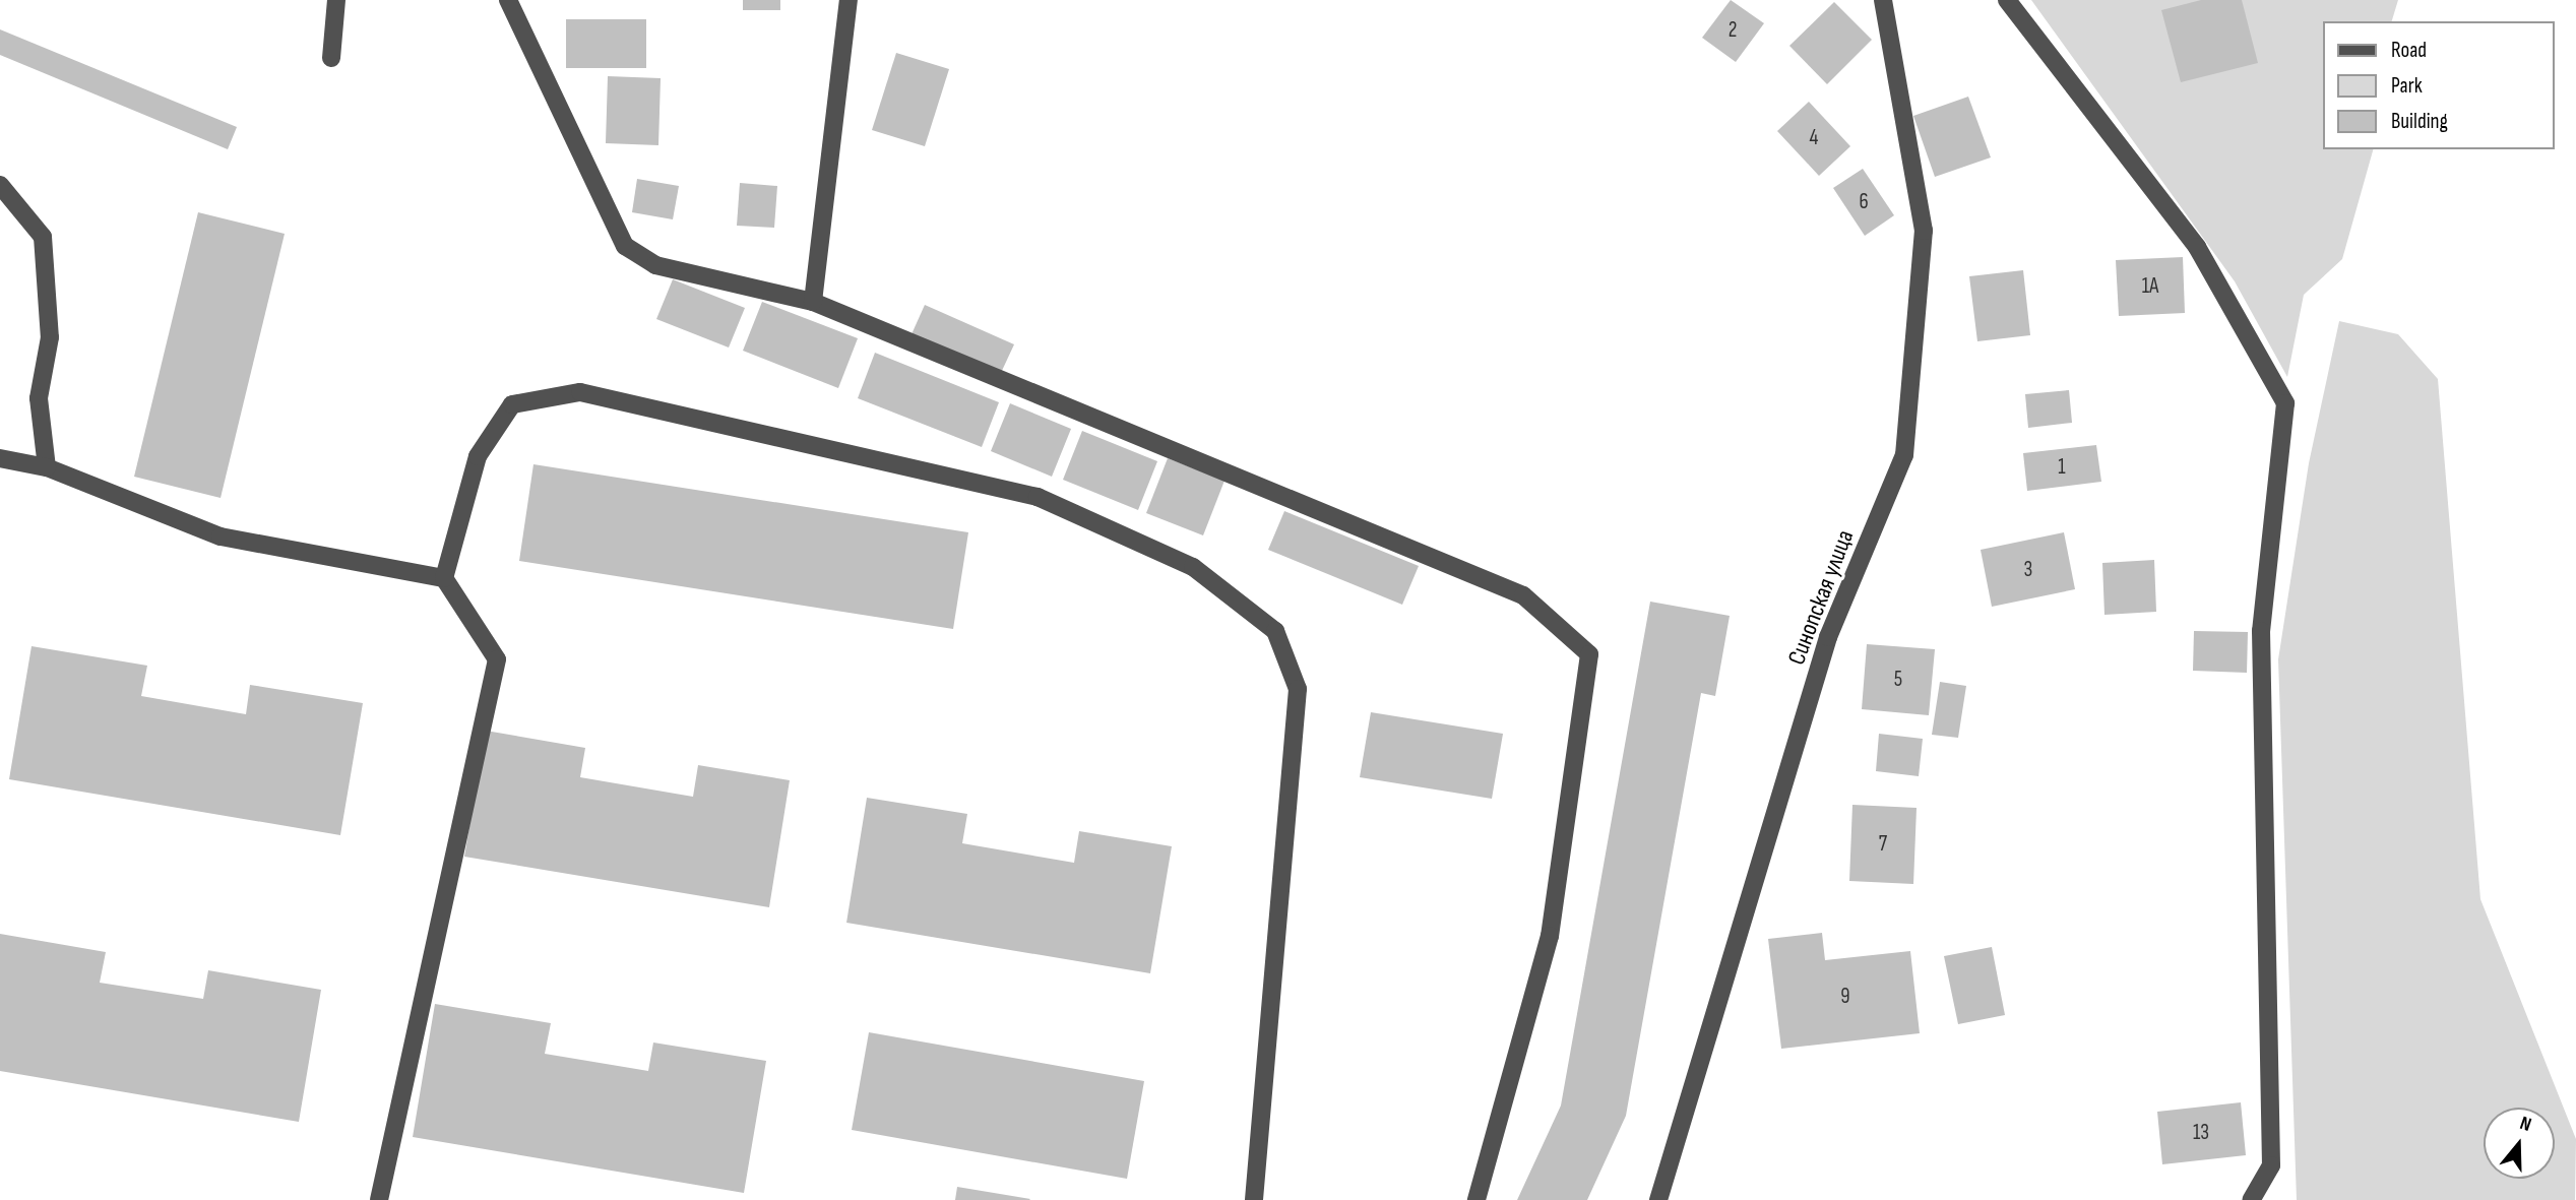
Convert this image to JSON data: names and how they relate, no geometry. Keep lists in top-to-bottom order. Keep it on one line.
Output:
{"streets":{"street":["Синопская улица"]},"house_numbers":["2","4","6","1А","1","3","5","7","9","13"],"legend":["Road","Park","Building"],"north":"top"}
